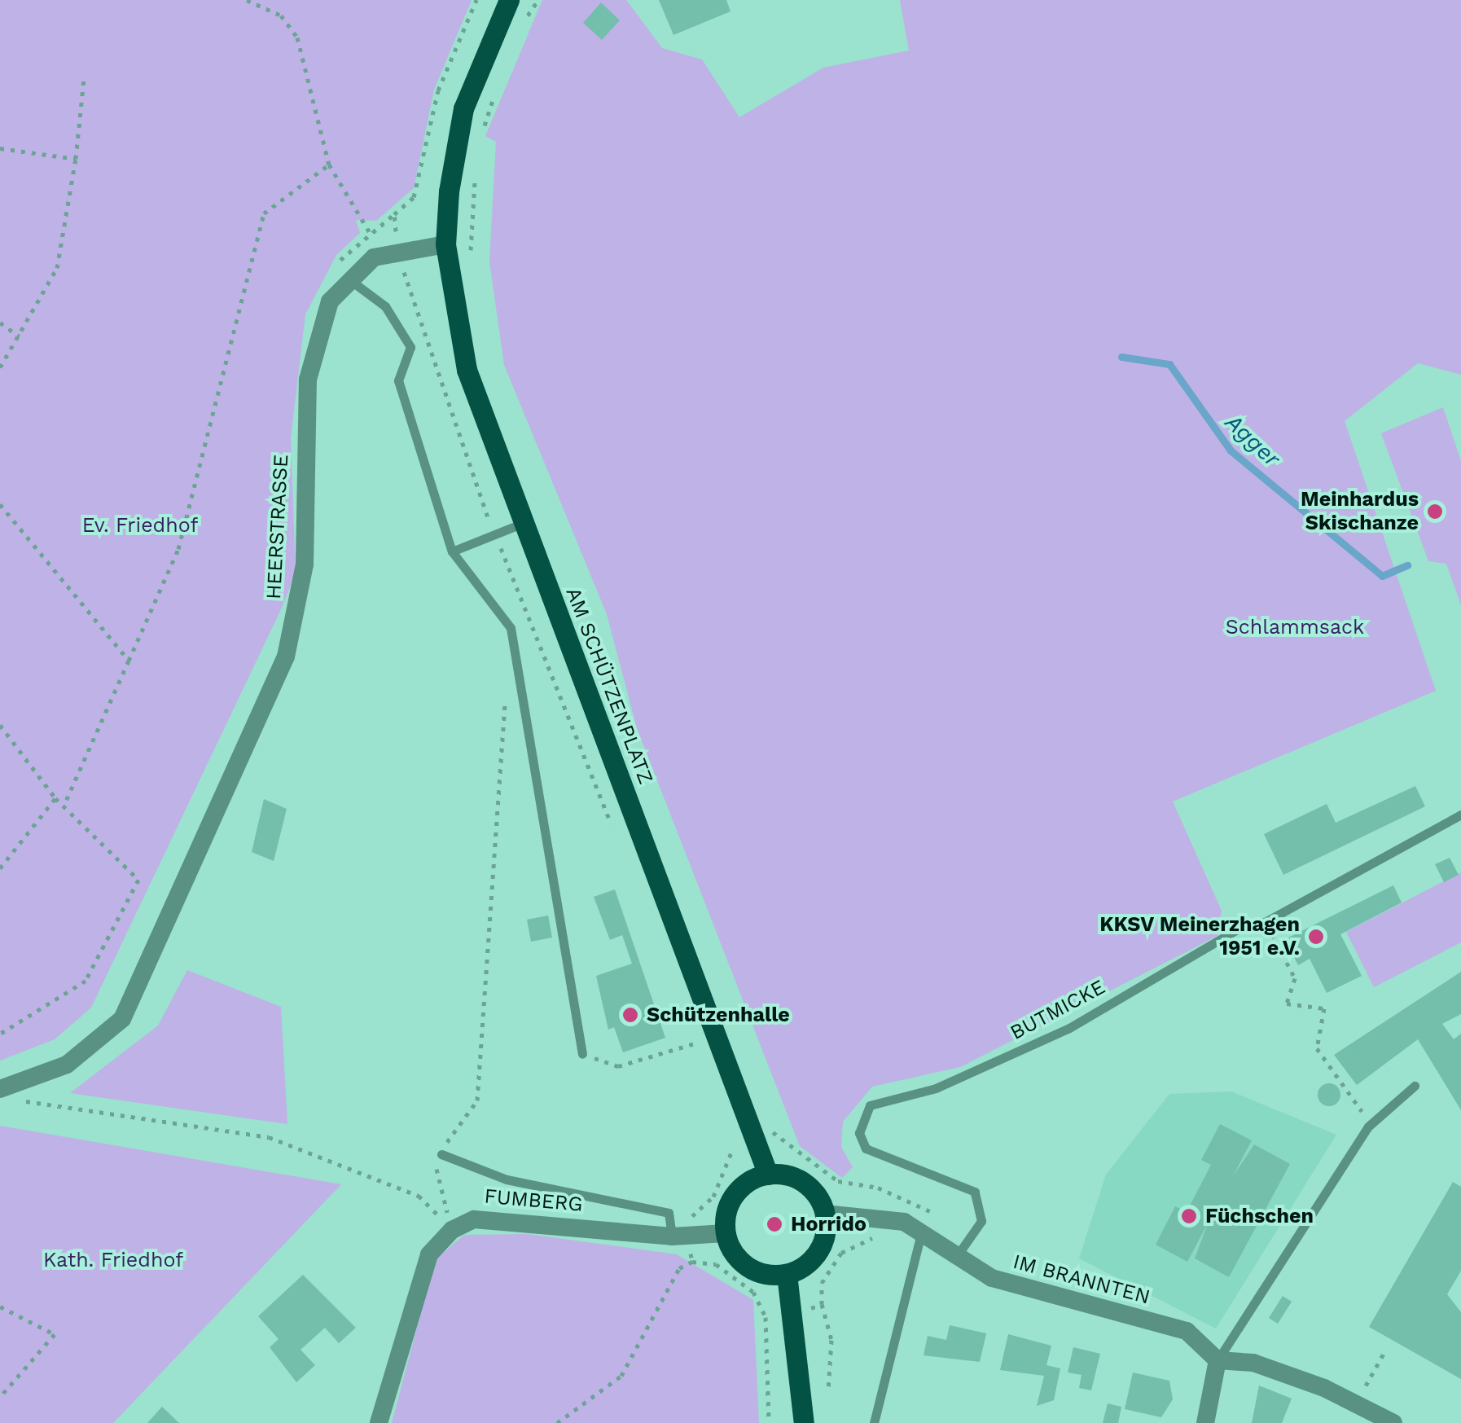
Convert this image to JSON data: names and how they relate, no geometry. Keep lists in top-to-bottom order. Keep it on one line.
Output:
{"streets":{"main road":["AM SCHÜTZENPLATZ"],"street":["HEERSTRASSE","FUMBERG","IM BRANNTEN"],"lane":["BUTMICKE"]},"crossings":[["HEERSTRASSE","AM SCHÜTZENPLATZ"],["BUTMICKE","IM BRANNTEN"],["FUMBERG","IM BRANNTEN"]],"water":["Agger"],"parks":["Ev. Friedhof","Schlammsack","Kath. Friedhof"],"places":["Meinhardus Skischanze","KKSV Meinerzhagen 1951 e.V.","Schützenhalle","Füchschen","Horrido"]}
